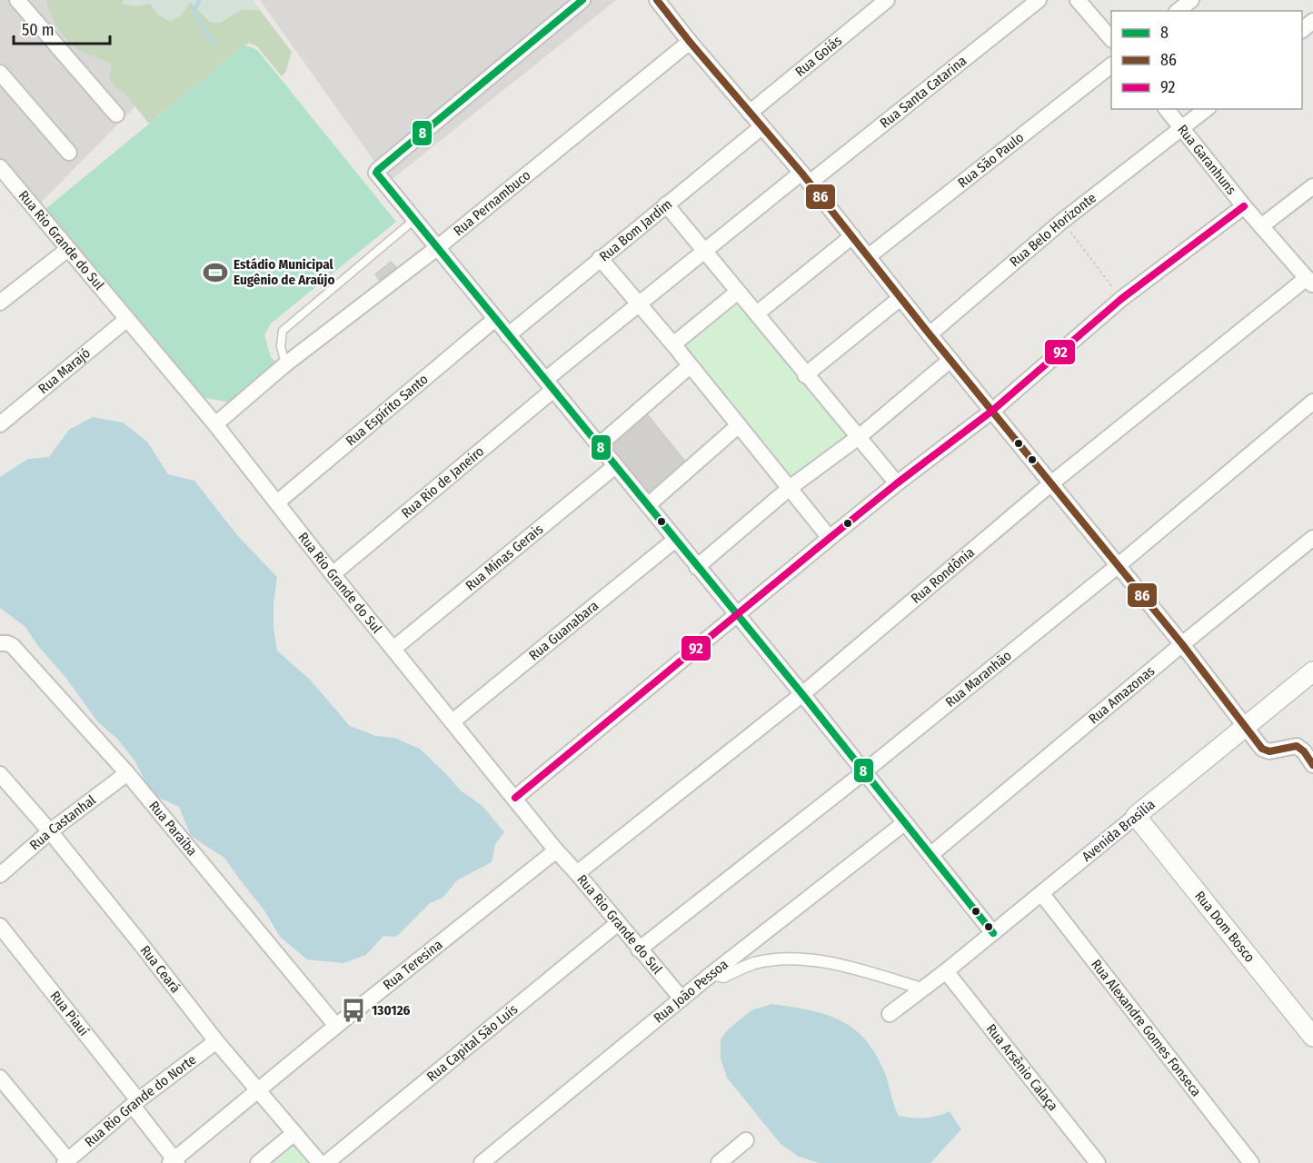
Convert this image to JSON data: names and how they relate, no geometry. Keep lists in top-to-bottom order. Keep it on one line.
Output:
{"streets":{"street":["Rua Goiás","Rua Santa Catarina","Rua São Paulo","Rua Garanhuns","Rua Pernambuco","Rua Bom Jardim","Rua Belo Horizonte","Rua Rio Grande do Sul","Rua Marajó","Rua Espírito Santo","Rua Rio de Janeiro","Rua Minas Gerais","Rua Rondônia","Rua Guanabara","Rua Maranhão","Rua Amazonas","Rua Castanhal","Rua Paraíba","Avenida Brasília","Rua Dom Bosco","Rua Teresina","Rua Ceará","Rua João Pessoa","Rua Piauí","Rua Alexandre Gomes Fonseca","Rua Capital São Luís","Rua Arsênio Calaça","Rua Rio Grande do Norte"]},"crossings":[["Rua Santa Catarina","Rua Rio de Janeiro"],["Rua Garanhuns","Rua Belo Horizonte"],["Rua Garanhuns","Rua Rondônia"],["Rua Pernambuco","Rua Rio Grande do Sul"],["Rua Rio Grande do Sul","Rua Marajó"],["Rua Rio Grande do Sul","Rua Espírito Santo"],["Rua Rio Grande do Sul","Rua Rio de Janeiro"],["Rua Rio Grande do Sul","Rua Minas Gerais"],["Rua Rio Grande do Sul","Rua Rondônia"],["Rua Rio Grande do Sul","Rua Guanabara"],["Rua Rio Grande do Sul","Rua Maranhão"],["Rua Rio Grande do Sul","Rua Teresina"],["Rua Rio Grande do Sul","Rua João Pessoa"],["Rua Rio Grande do Sul","Rua Capital São Luís"],["Rua Castanhal","Rua Paraíba"],["Rua Castanhal","Rua Ceará"],["Rua Paraíba","Rua Teresina"],["Avenida Brasília","Rua Dom Bosco"],["Avenida Brasília","Rua Alexandre Gomes Fonseca"],["Avenida Brasília","Rua Arsênio Calaça"],["Rua Teresina","Rua Ceará"],["Rua Teresina","Rua Piauí"],["Rua Ceará","Rua Rio Grande do Norte"],["Rua Piauí","Rua Rio Grande do Norte"]],"places":{"sports":["Estádio Municipal Eugênio de Araújo"],"bus stop":["130126"]},"lines":["transit line 8","transit line 86","transit line 92"],"legend":["8","86","92"],"scale_bar":"50 m"}
